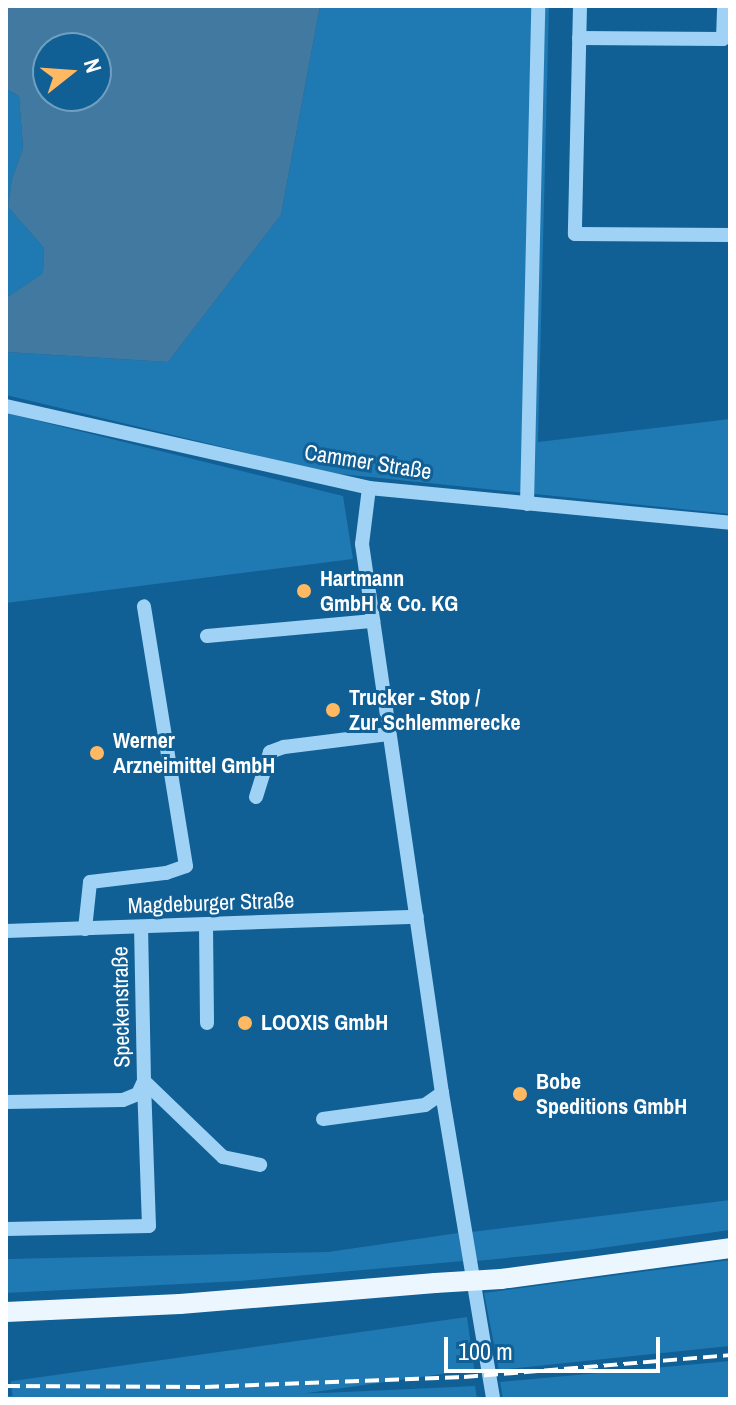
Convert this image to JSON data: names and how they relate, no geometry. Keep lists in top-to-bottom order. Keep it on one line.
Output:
{"streets":{"street":["Cammer Straße","Magdeburger Straße","Speckenstraße"]},"crossings":[["Magdeburger Straße","Speckenstraße"]],"places":["Hartmann GmbH & Co. KG","Trucker - Stop / Zur Schlemmerecke","Werner Arzneimittel GmbH","LOOXIS GmbH","Bobe Speditions GmbH"],"scale_bar":"100 m","north":"right"}
